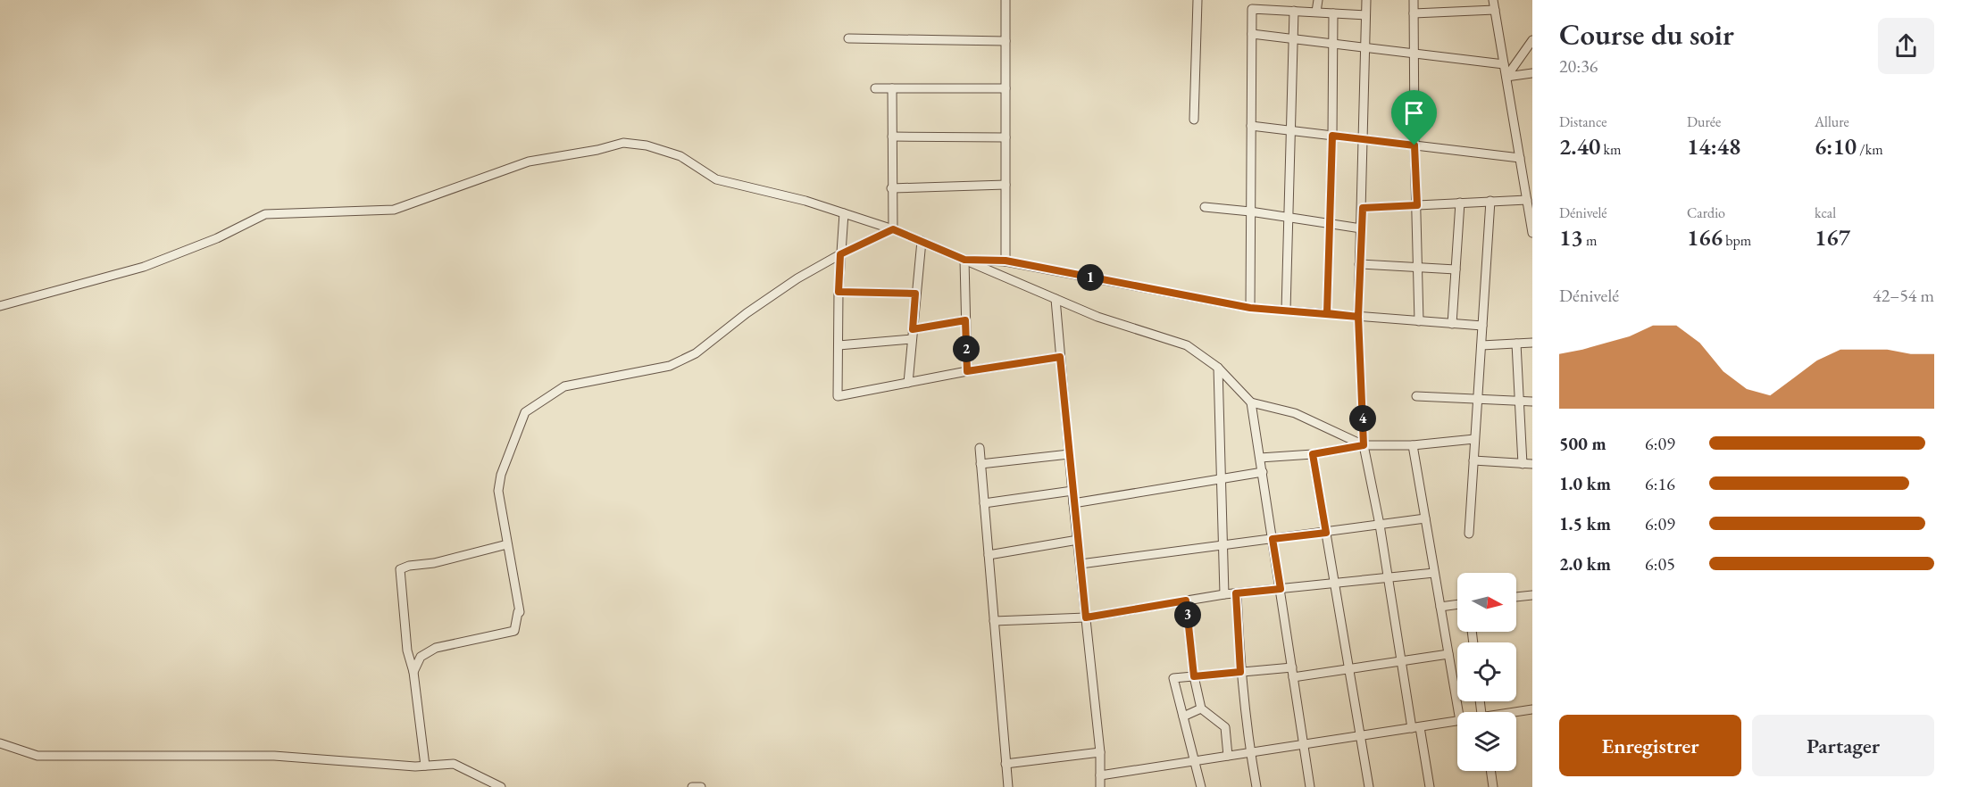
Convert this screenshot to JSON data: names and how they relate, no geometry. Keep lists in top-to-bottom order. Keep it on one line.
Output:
{"north":"right","page":{"heading":["Course du soir","20:36"],"stats":[["Distance","2.40 km"],["Durée","14:48"],["Allure","6:10 /km"],["Dénivelé","13 m"],["Cardio","166 bpm"],["kcal","167"]],"pins":["1","2","4","3"],"chart":["Dénivelé","42–54 m"],"list":[{"name":"500 m","note":"6:09"},{"name":"1.0 km","note":"6:16"},{"name":"1.5 km","note":"6:09"},{"name":"2.0 km","note":"6:05"}],"buttons":["Enregistrer","Partager"]}}
